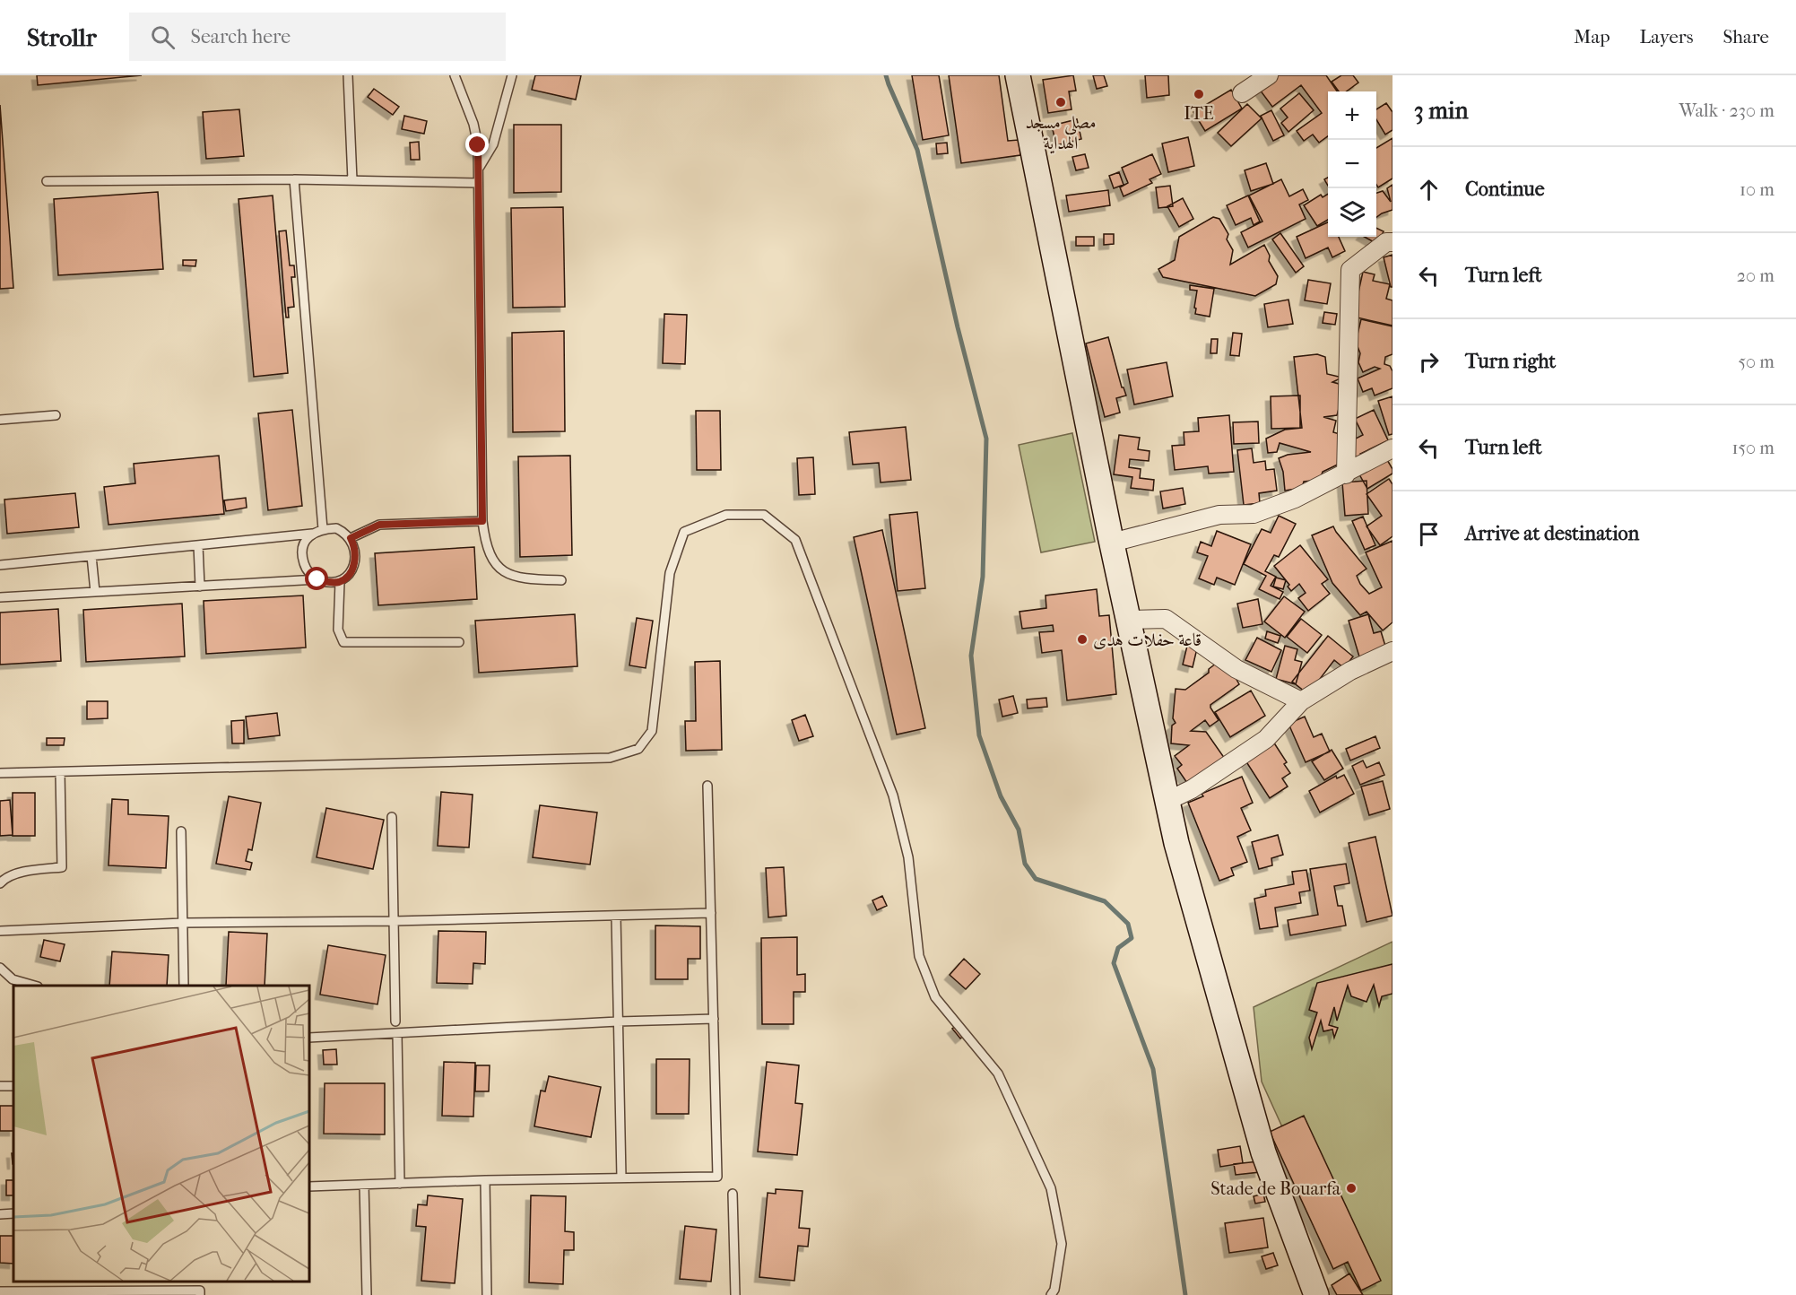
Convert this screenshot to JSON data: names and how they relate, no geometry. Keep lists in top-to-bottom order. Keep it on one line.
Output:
{"places":["ITE","مصلى مسجد الهداية","قاعة حفلات هدى","Stade de Bouarfa"],"page":{"header":"Strollr","search":"Search here","nav":["Map","Layers","Share"],"heading":["3 min","Walk · 230 m"],"map_buttons":["+","−"],"list":[["Continue","10 m"],["Turn left","20 m"],["Turn right","50 m"],["Turn left","150 m"],"Arrive at destination"]}}
